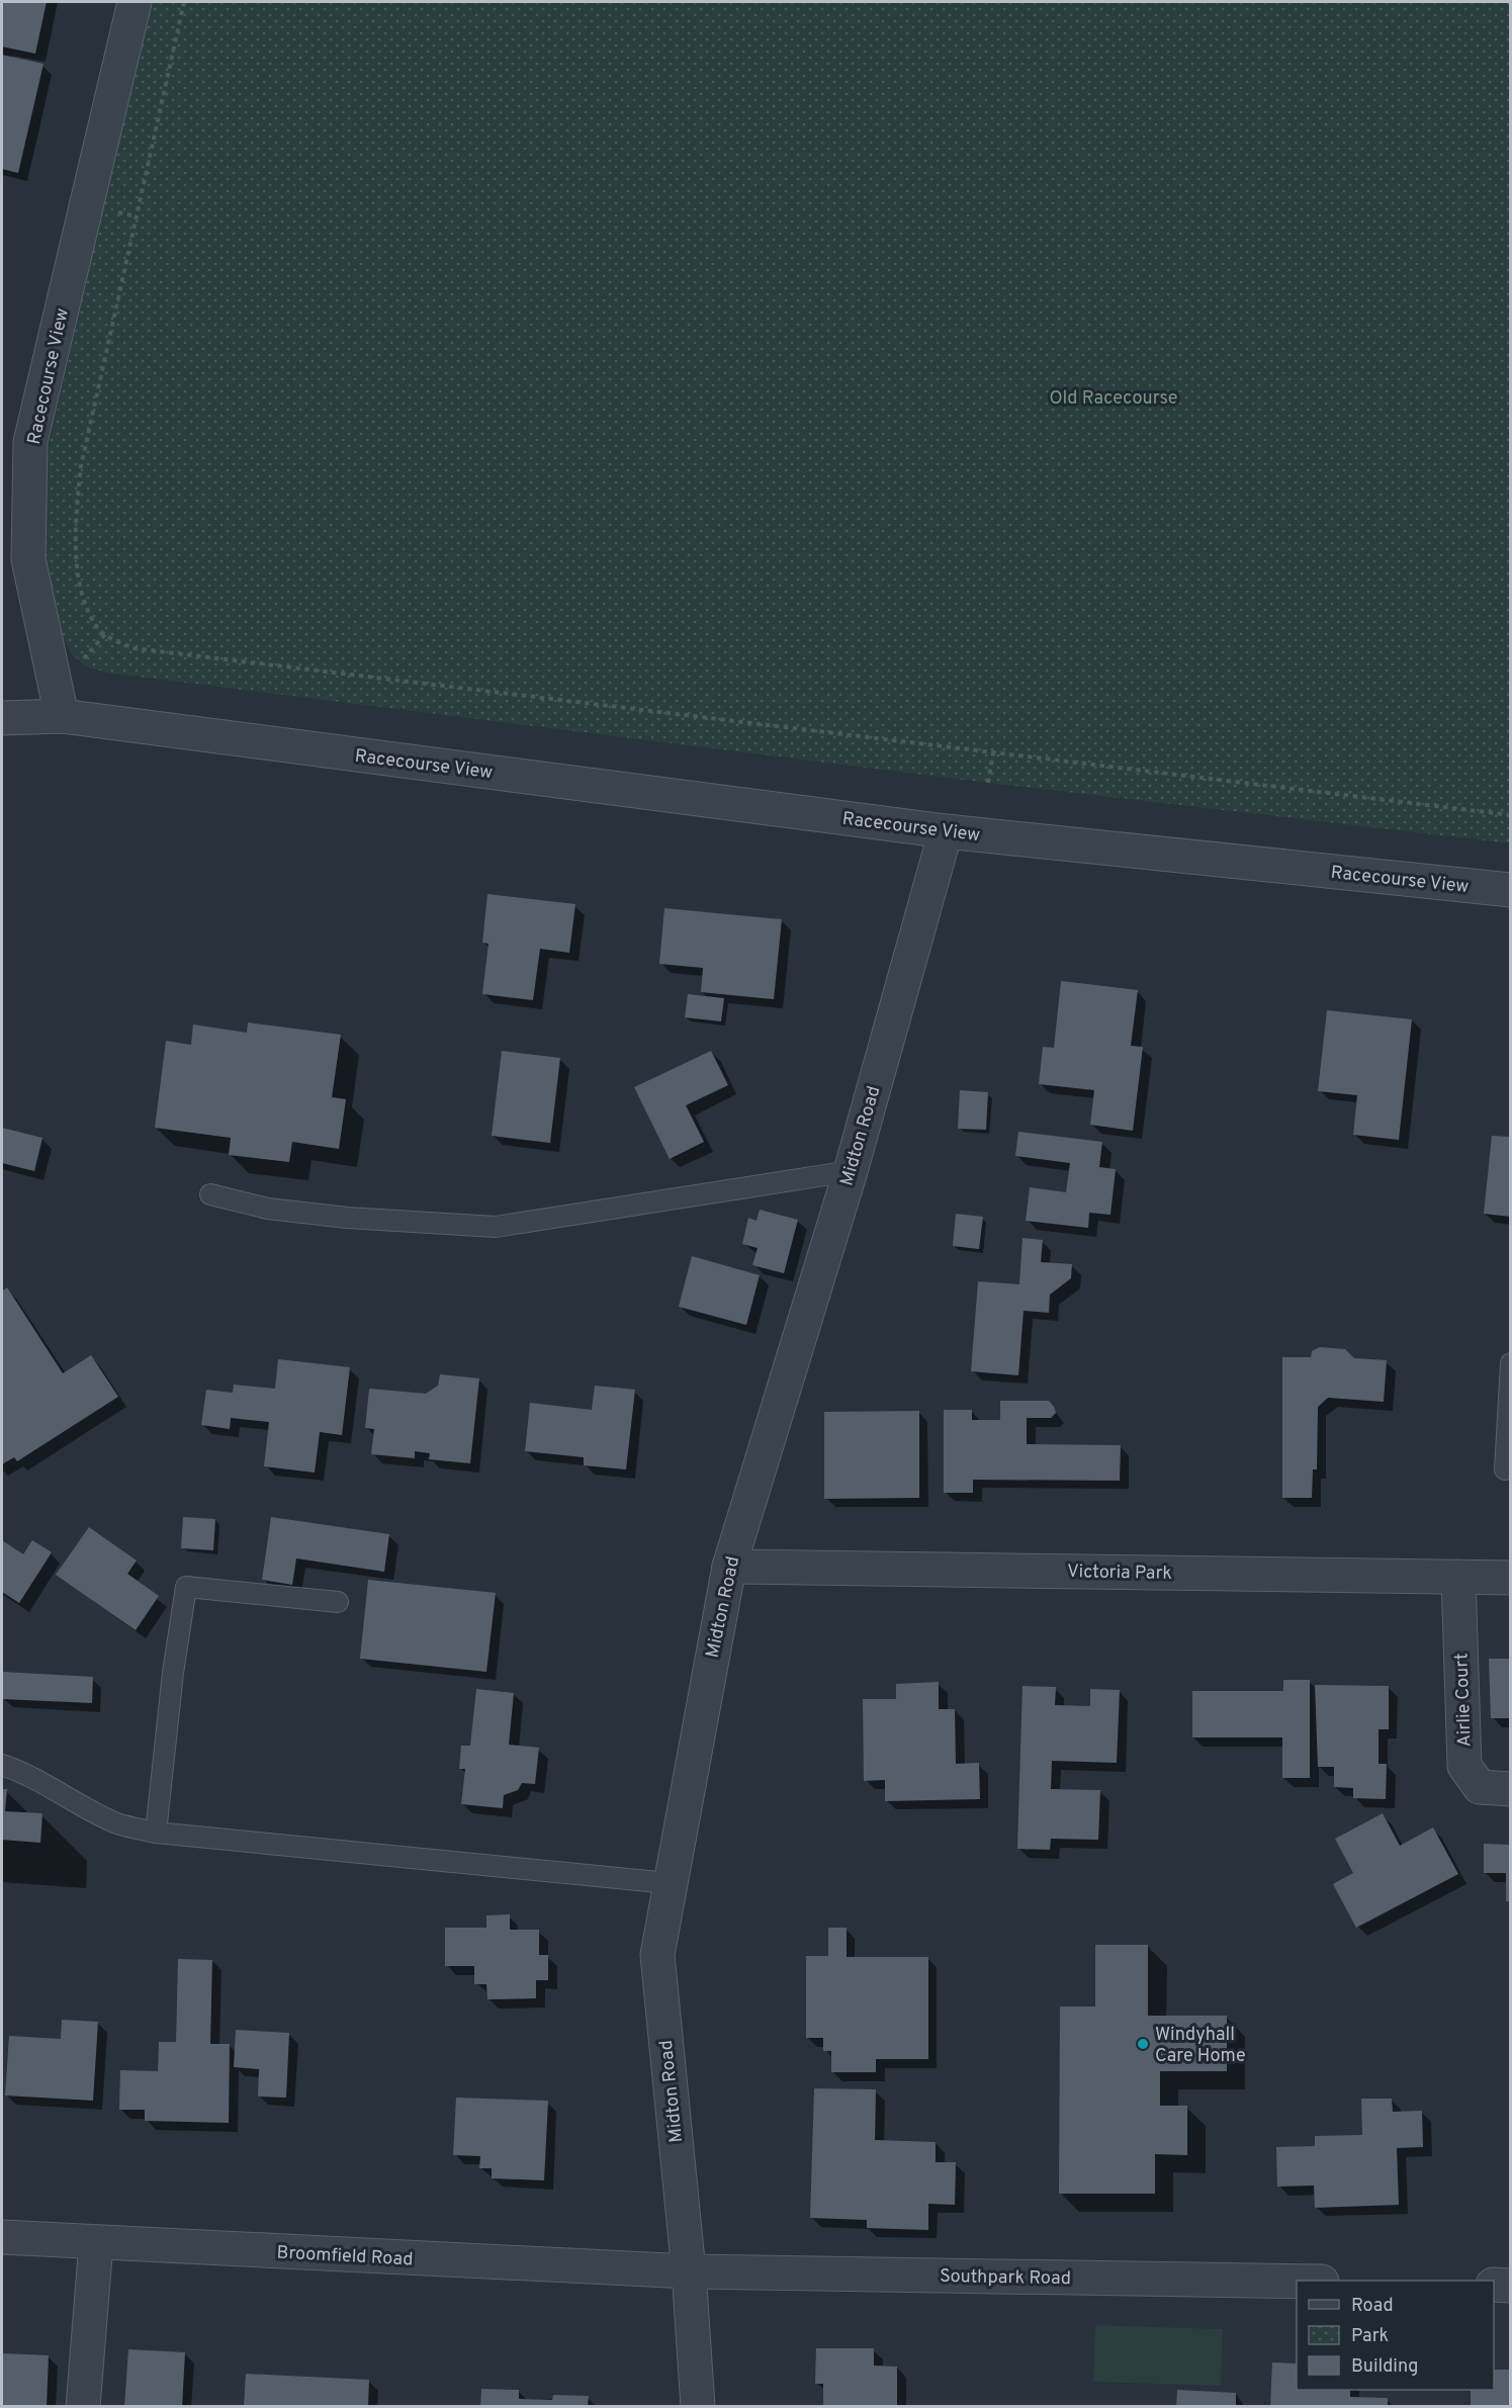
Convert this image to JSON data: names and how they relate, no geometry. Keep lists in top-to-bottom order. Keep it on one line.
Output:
{"streets":{"street":["Racecourse View","Midton Road","Victoria Park","Airlie Court","Broomfield Road","Southpark Road"]},"crossings":[["Racecourse View","Midton Road"],["Midton Road","Victoria Park"],["Midton Road","Broomfield Road"],["Midton Road","Southpark Road"],["Victoria Park","Airlie Court"],["Broomfield Road","Southpark Road"]],"parks":["Old Racecourse"],"places":["Windyhall Care Home"],"legend":["Road","Park","Building"]}
